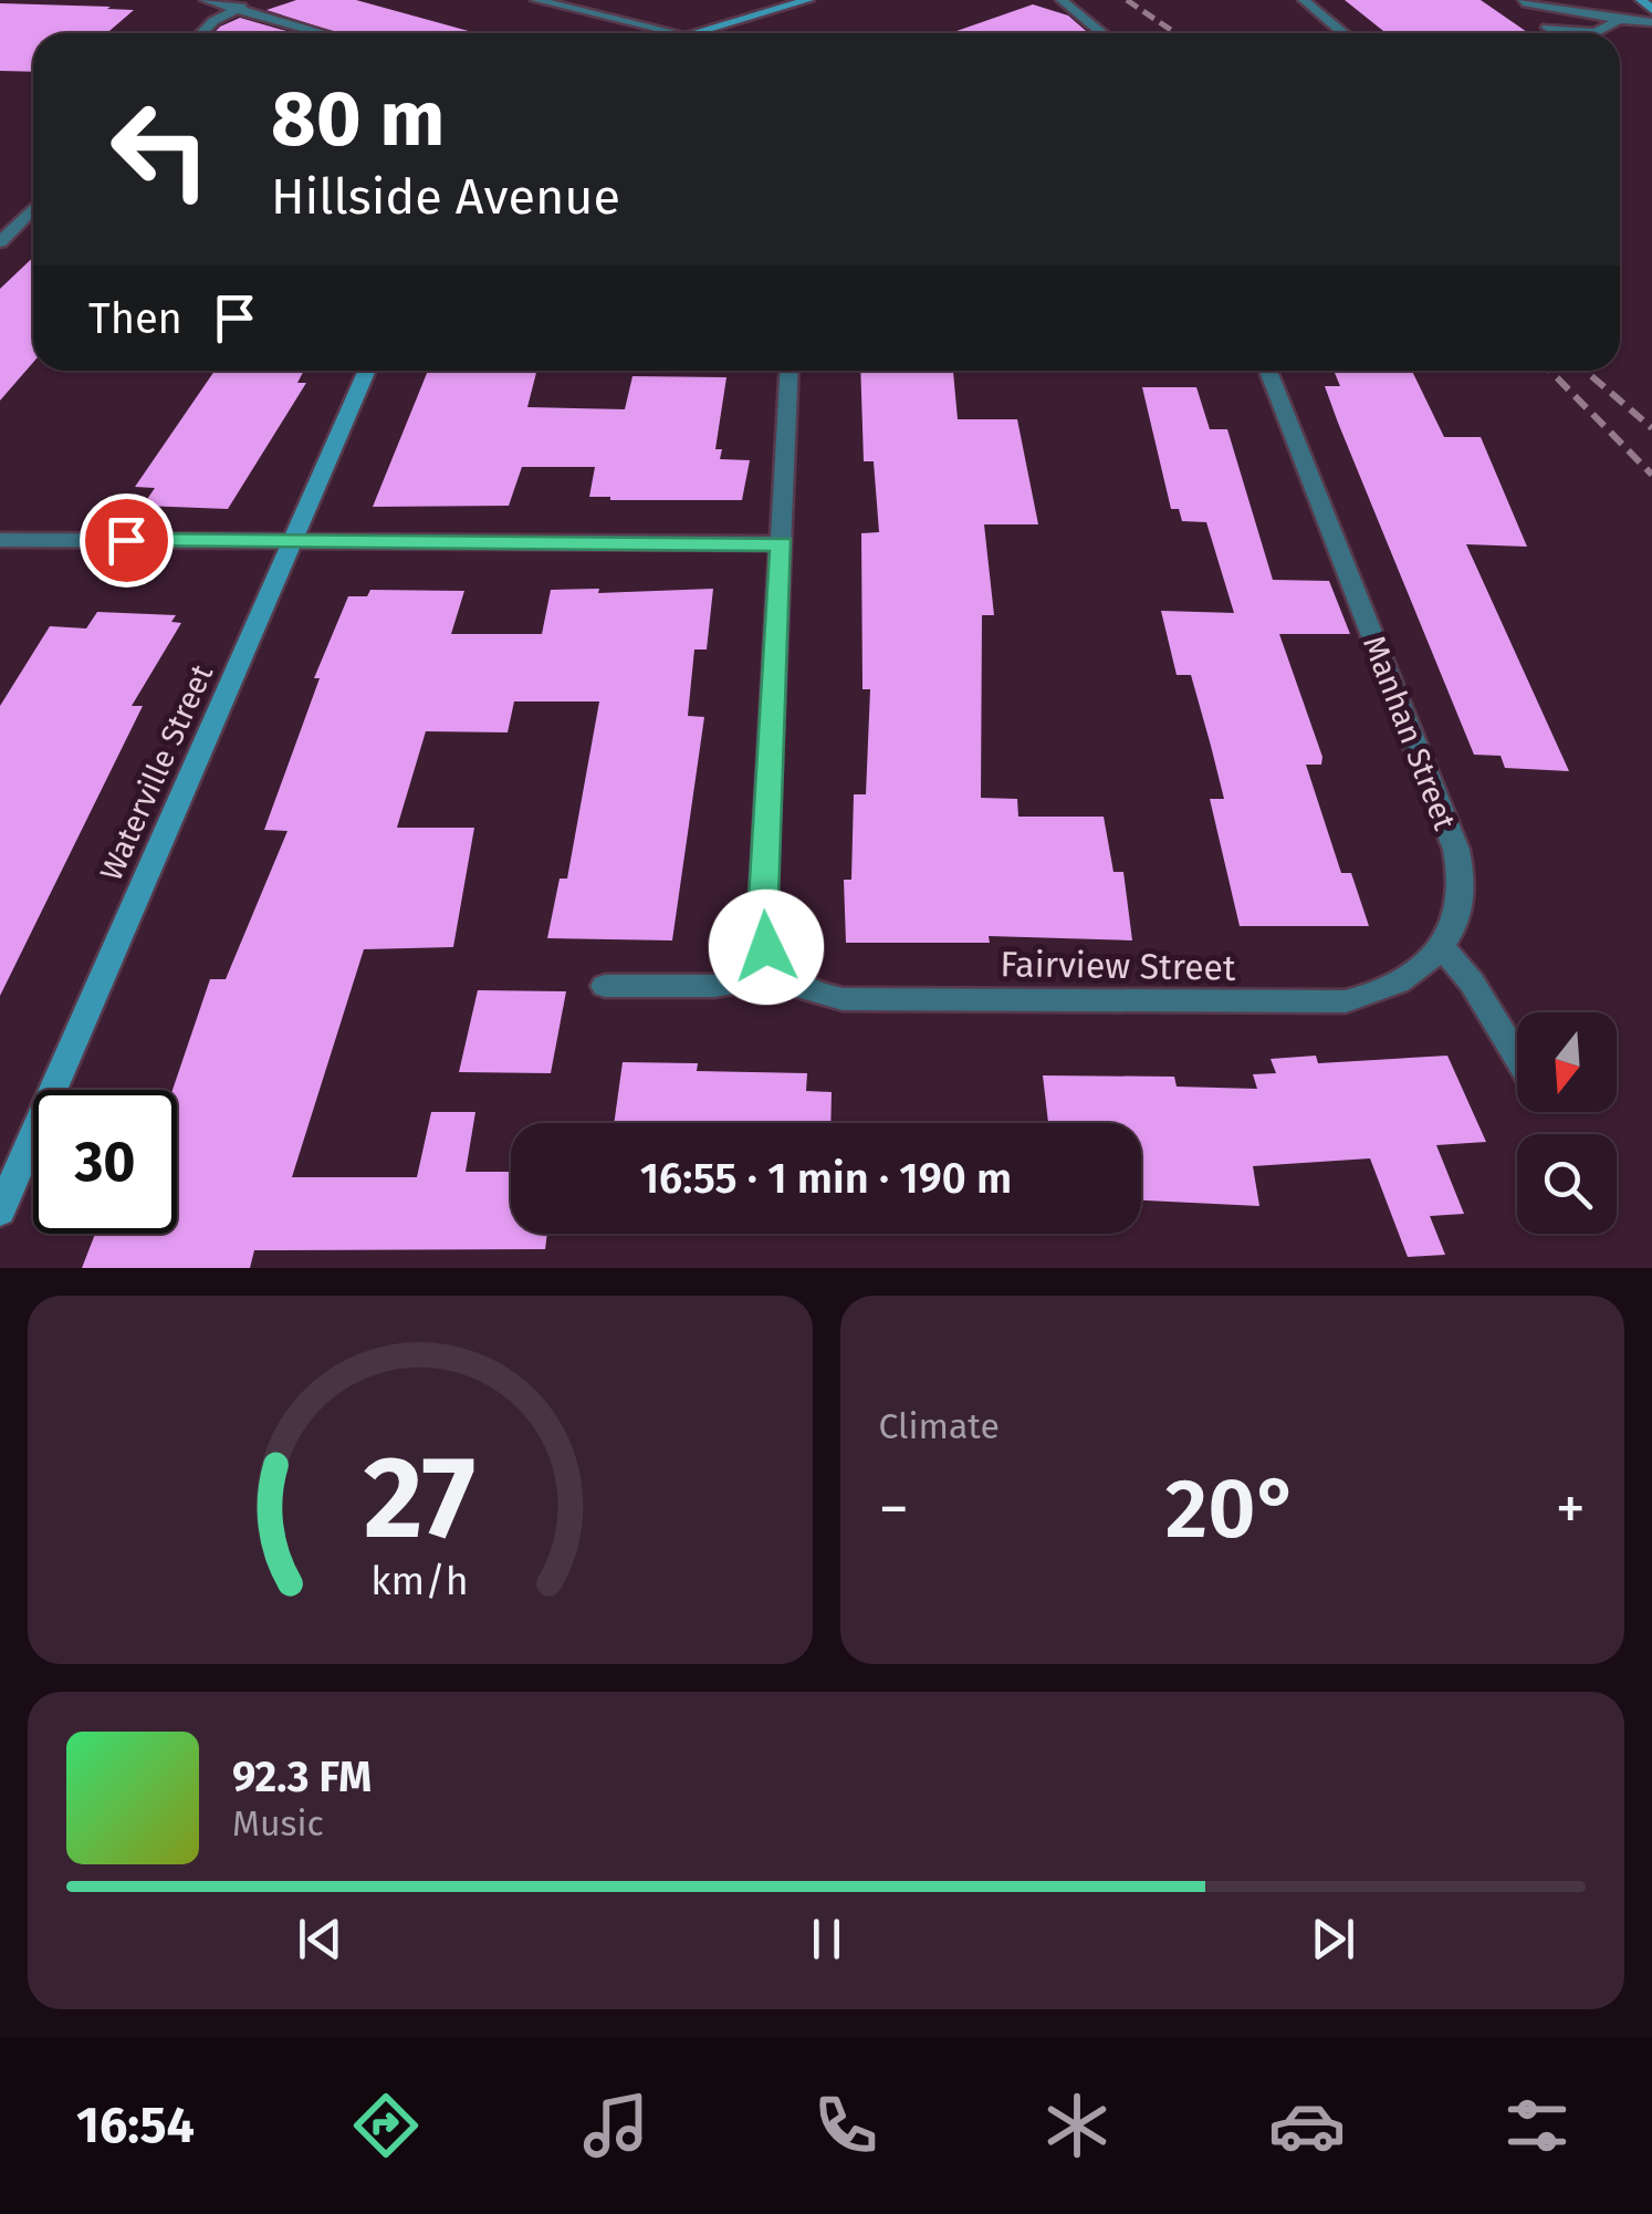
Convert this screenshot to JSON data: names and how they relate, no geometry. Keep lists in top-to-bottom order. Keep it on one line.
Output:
{"streets":{"street":["Manhan Street","Waterville Street","Fairview Street"]},"crossings":[["Manhan Street","Fairview Street"]],"north":"bottom","page":{"turn":["80 m","Hillside Avenue"],"then":"Then","limit":"30","trip":"16:55 · 1 min · 190 m","tile":"Climate","heat":["−","20°","+"],"song":["92.3 FM","Music"],"tabs":"16:54","gauge":["27","km/h"]}}
